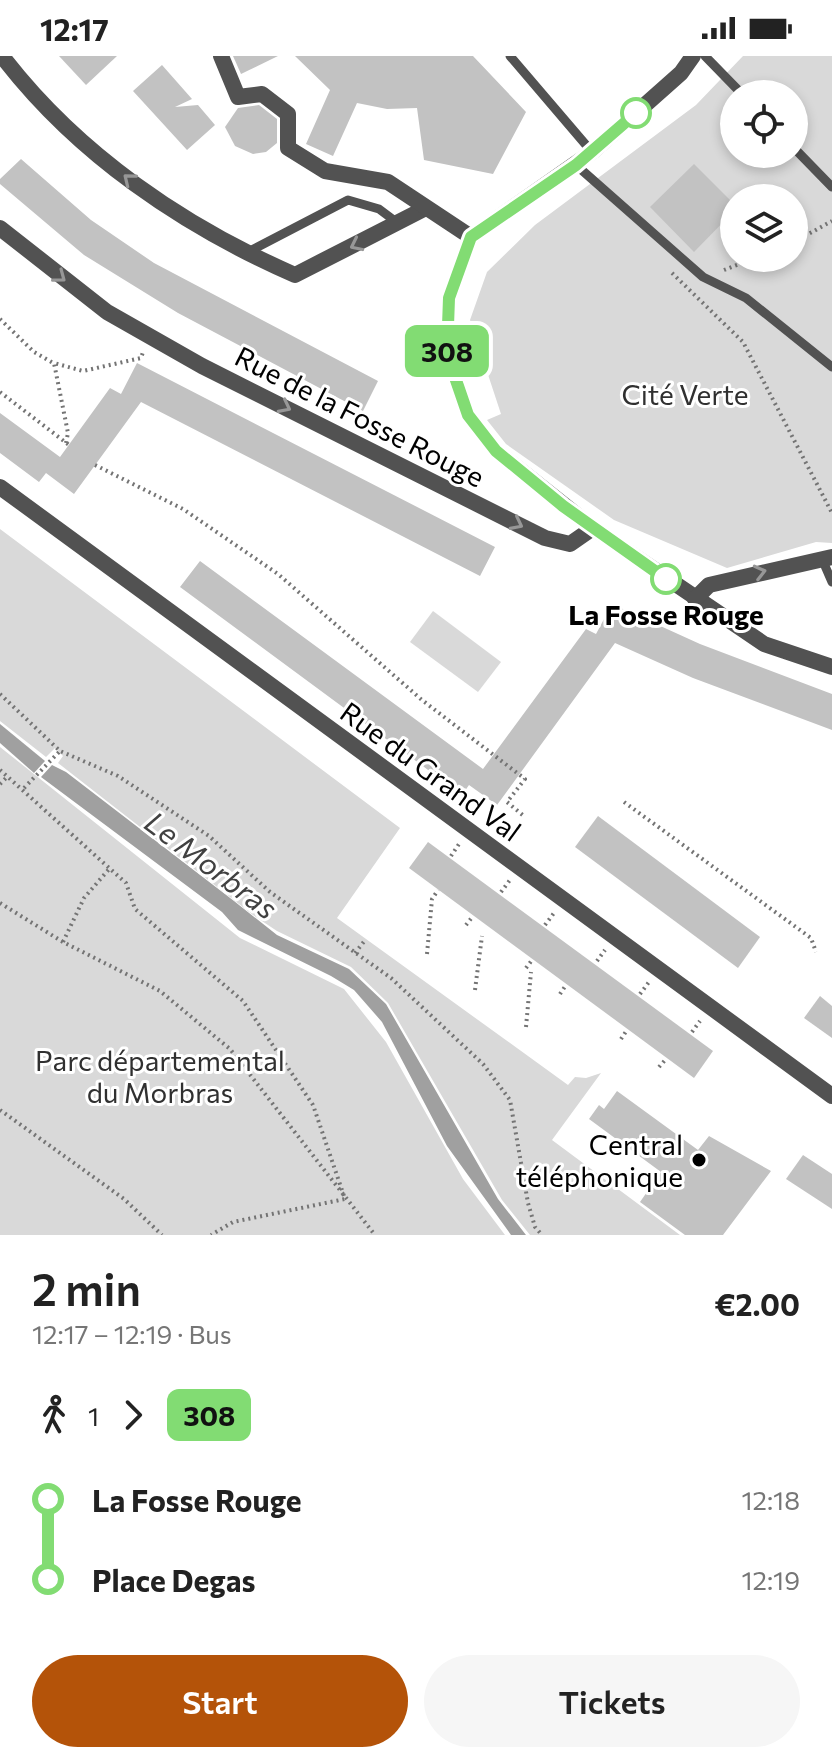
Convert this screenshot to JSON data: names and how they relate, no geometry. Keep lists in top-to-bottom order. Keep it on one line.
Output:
{"streets":{"street":["Rue de la Fosse Rouge","Rue du Grand Val"]},"water":["Le Morbras"],"parks":["Cité Verte","Parc départemental du Morbras"],"places":["La Fosse Rouge","Central téléphonique"],"lines":["bus line 308"],"page":{"status":"12:17","on_map":"308","heading":["2 min","12:17 – 12:19 · Bus","€2.00"],"legs":["1","308"],"list":[{"name":"La Fosse Rouge","value":"12:18"},{"name":"Place Degas","value":"12:19"}],"buttons":["Start","Tickets"]}}
